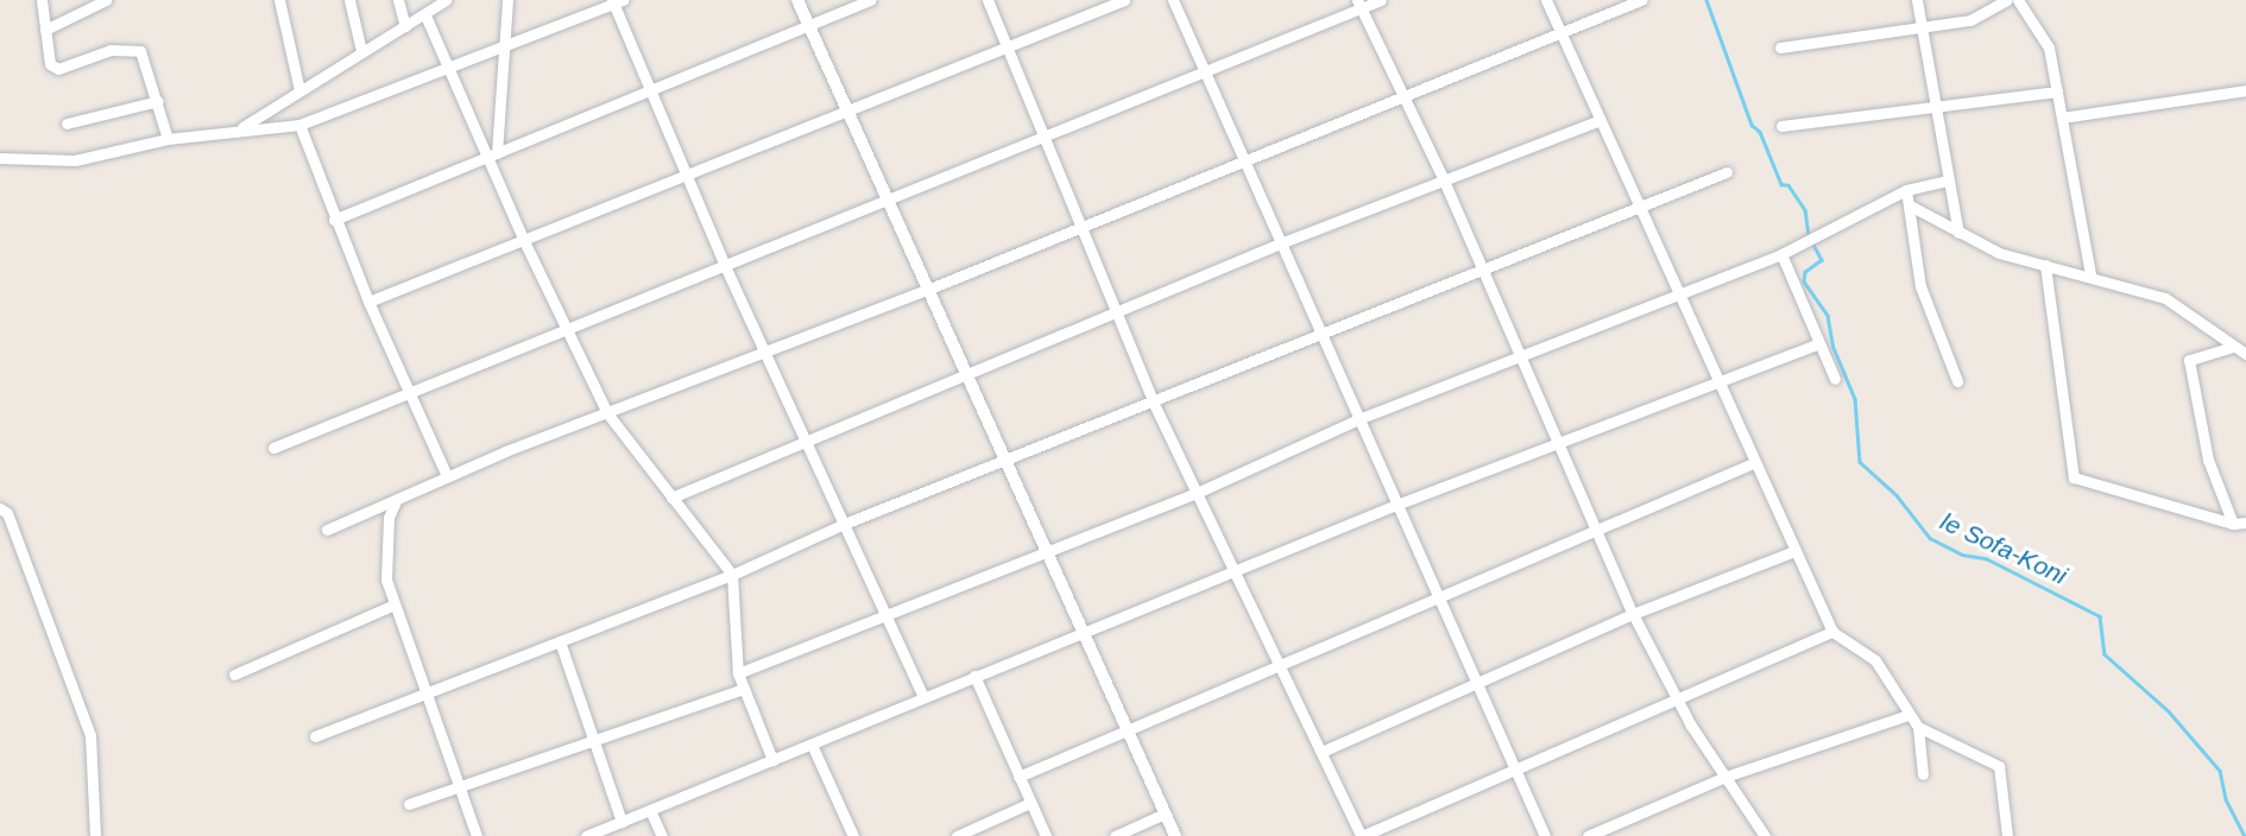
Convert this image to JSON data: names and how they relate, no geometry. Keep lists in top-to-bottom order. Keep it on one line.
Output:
{"water":["le Sofa-Koni"]}
